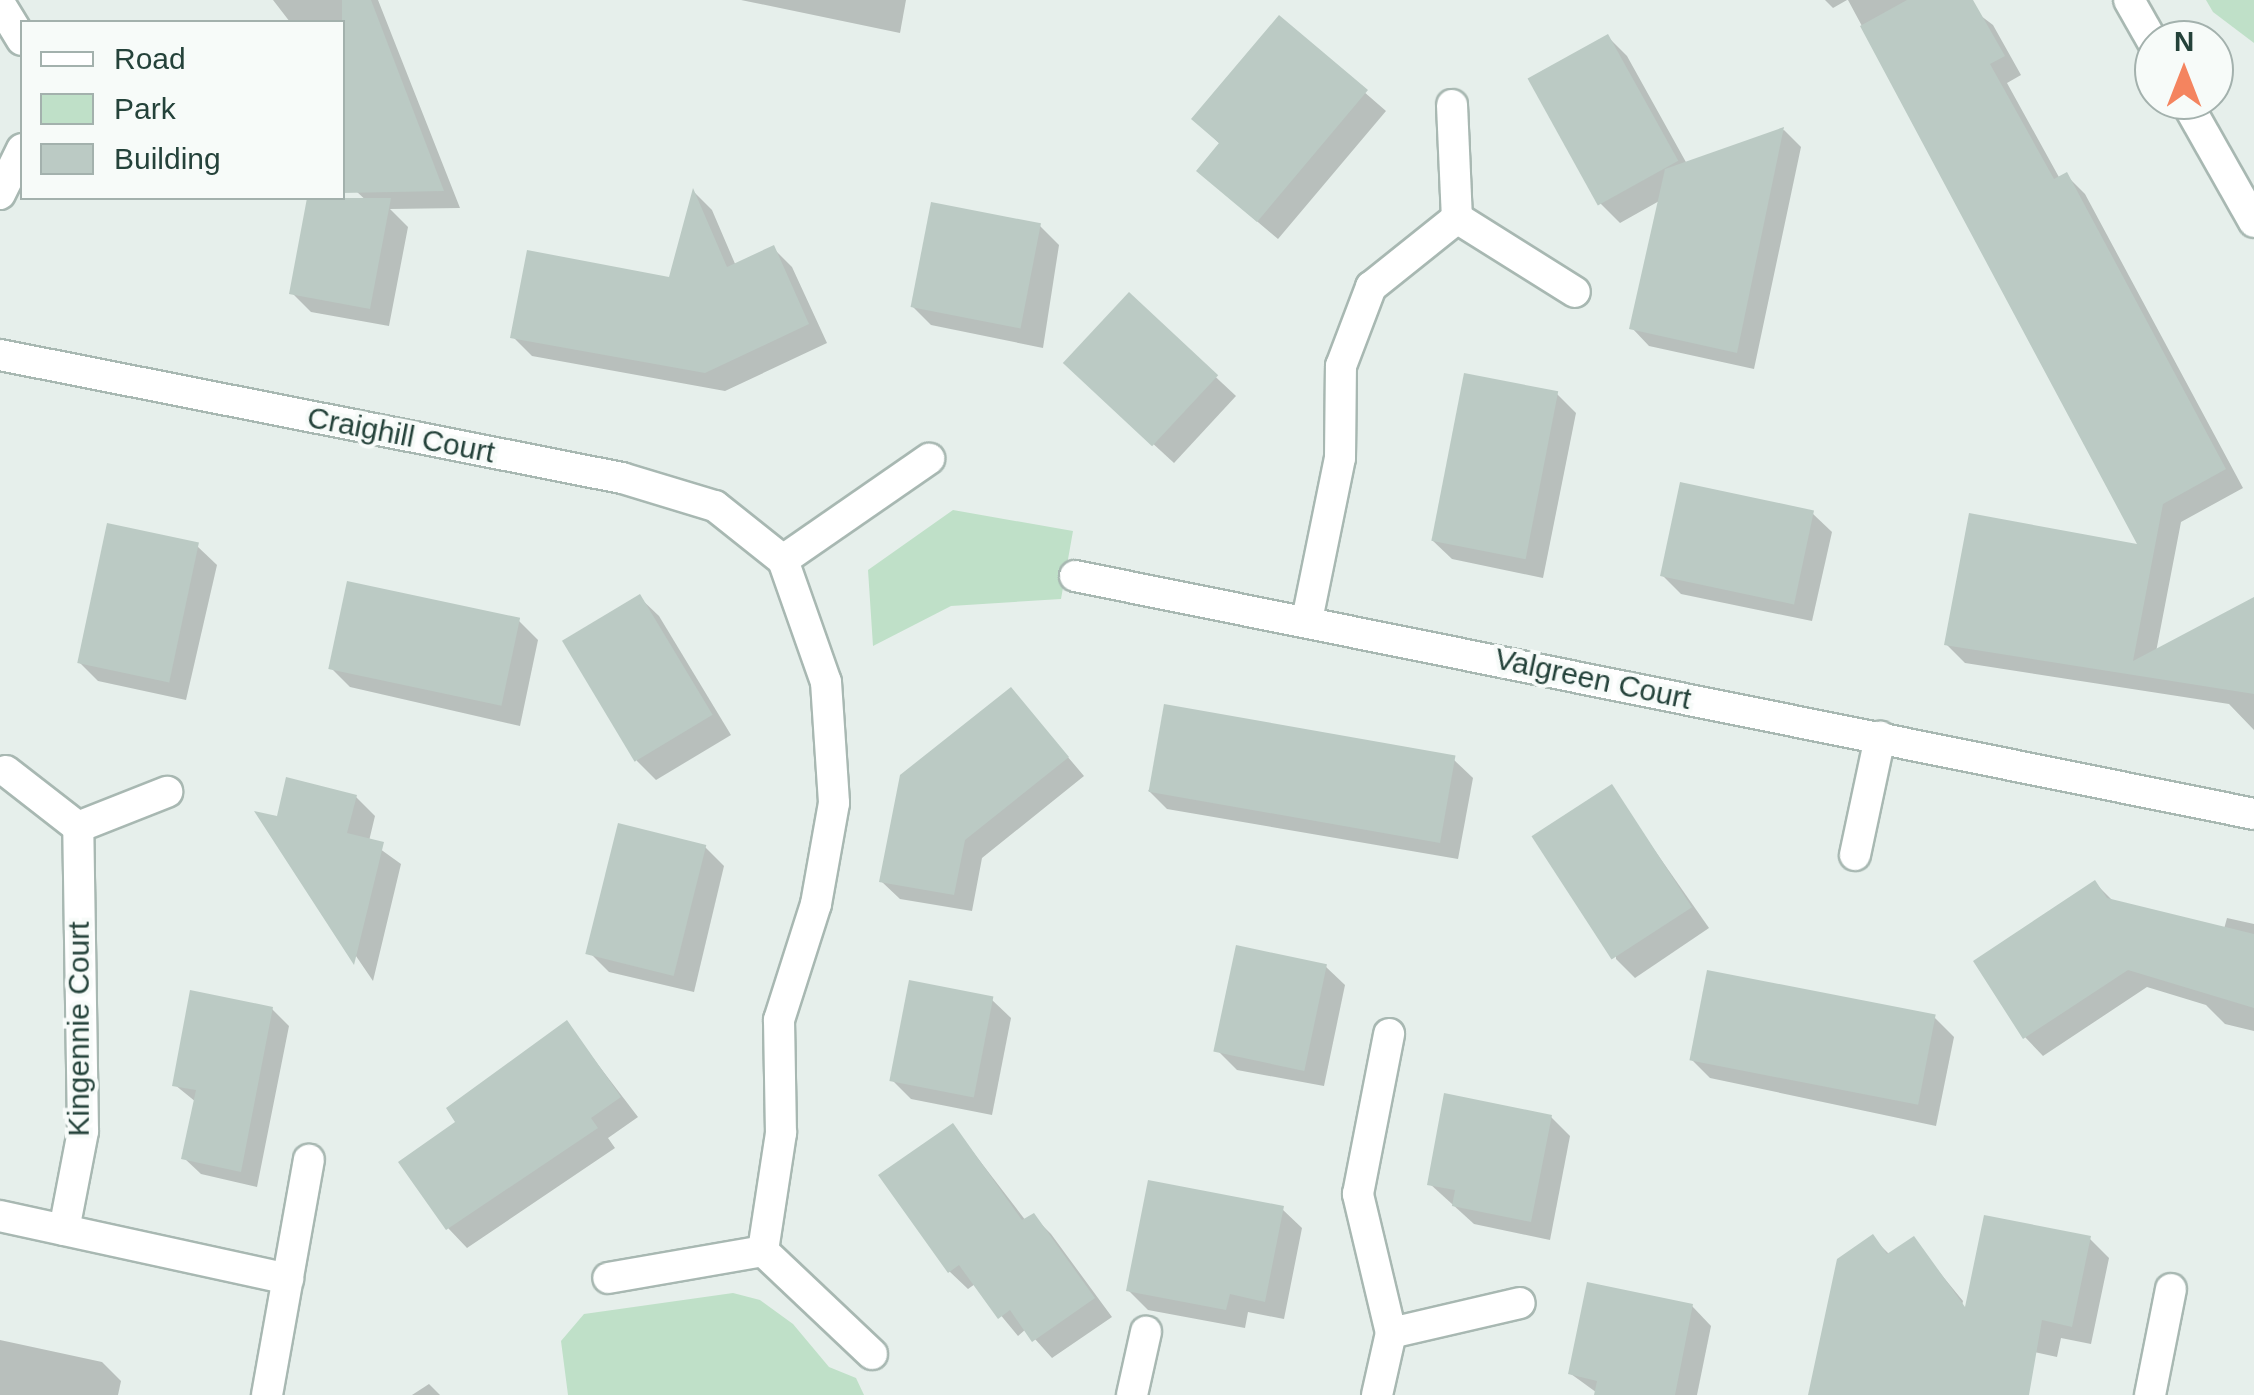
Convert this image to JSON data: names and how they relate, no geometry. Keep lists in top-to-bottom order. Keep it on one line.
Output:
{"streets":{"street":["Craighill Court","Valgreen Court","Kingennie Court"]},"legend":["Road","Park","Building"],"north":"top"}
